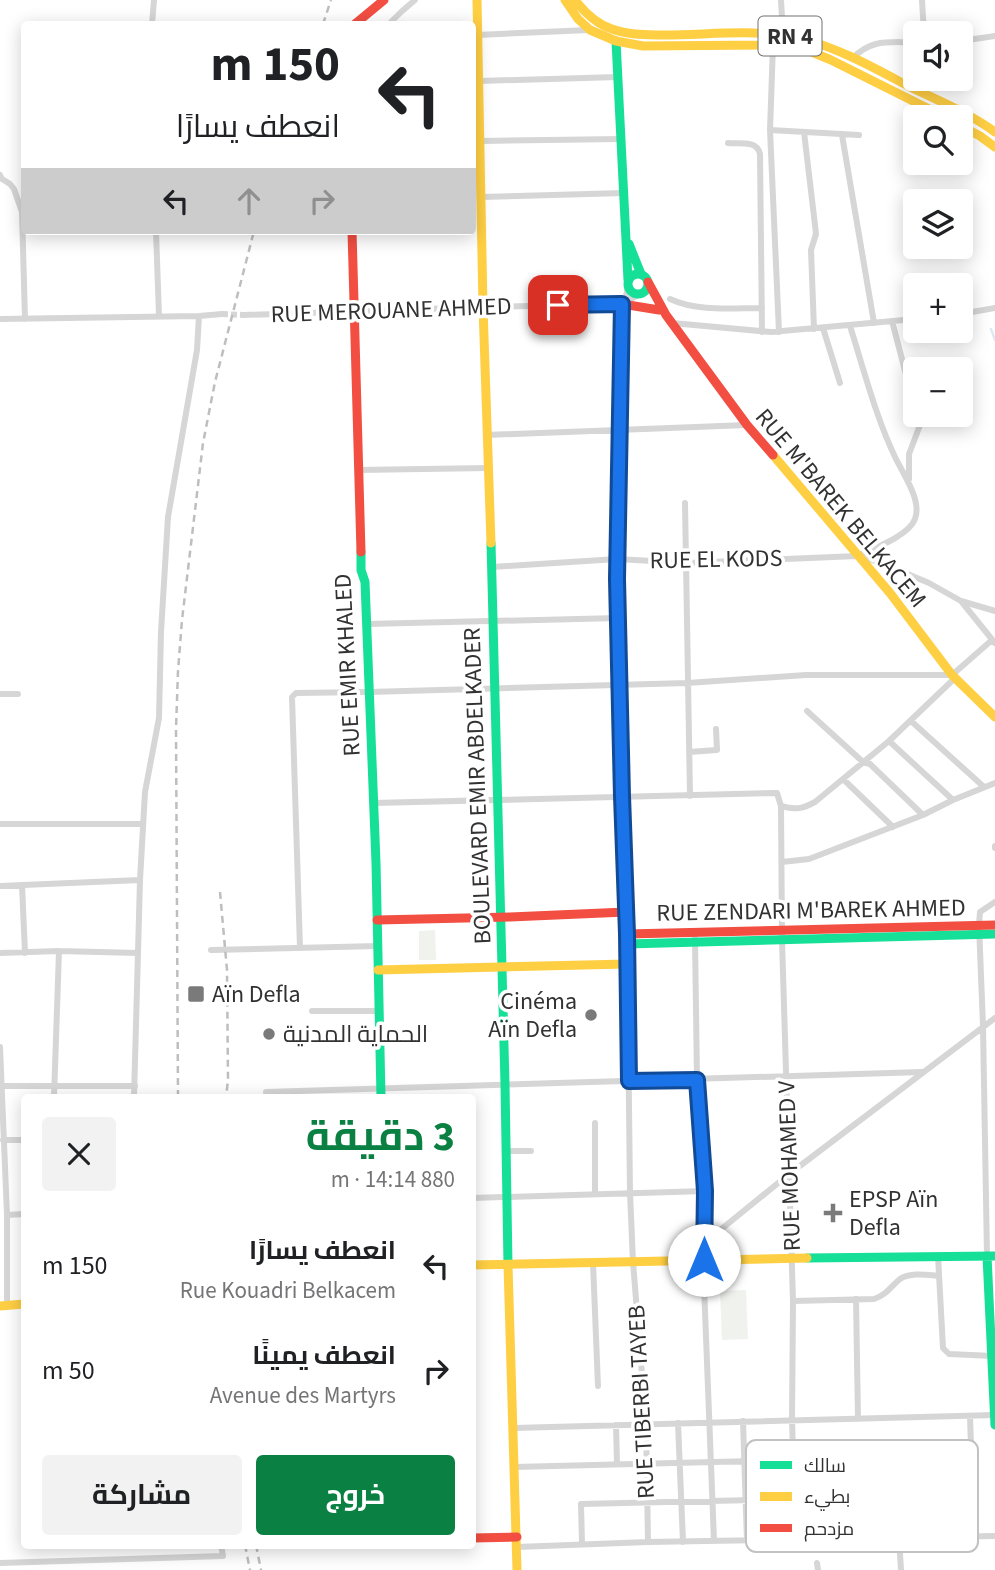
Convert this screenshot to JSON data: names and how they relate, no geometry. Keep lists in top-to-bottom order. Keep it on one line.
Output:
{"streets":{"main road":["RN 4","RUE M'BAREK BELKACEM","RUE EMIR KHALED","BOULEVARD EMIR ABDELKADER","RUE ZENDARI M'BAREK AHMED"],"street":["RUE MEROUANE AHMED","RUE EL KODS","RUE MOHAMED V","RUE TIBERBI TAYEB"]},"crossings":[["RUE MEROUANE AHMED","RUE EMIR KHALED"],["RUE MEROUANE AHMED","BOULEVARD EMIR ABDELKADER"],["RUE MEROUANE AHMED","RUE TIBERBI TAYEB"],["RUE M'BAREK BELKACEM","RUE EL KODS"],["RUE M'BAREK BELKACEM","RUE TIBERBI TAYEB"],["RUE EL KODS","BOULEVARD EMIR ABDELKADER"],["RUE EL KODS","RUE TIBERBI TAYEB"]],"places":{"transit":["Aïn Defla"],"other":["Cinéma Aïn Defla","الحماية المدنية"],"health":["EPSP Aïn Defla"]},"legend":["سالك","بطيء","مزدحم"],"page":{"map_buttons":["+","−"],"turn":["150 m","انعطف يسارًا"],"heading":["3 دقيقة","880 m · 14:14"],"list":[{"name":"انعطف يسارًا","note":"Rue Kouadri Belkacem","value":"150 m"},{"name":"انعطف يمينًا","note":"Avenue des Martyrs","value":"50 m"}],"buttons":["خروج","مشاركة"]}}
